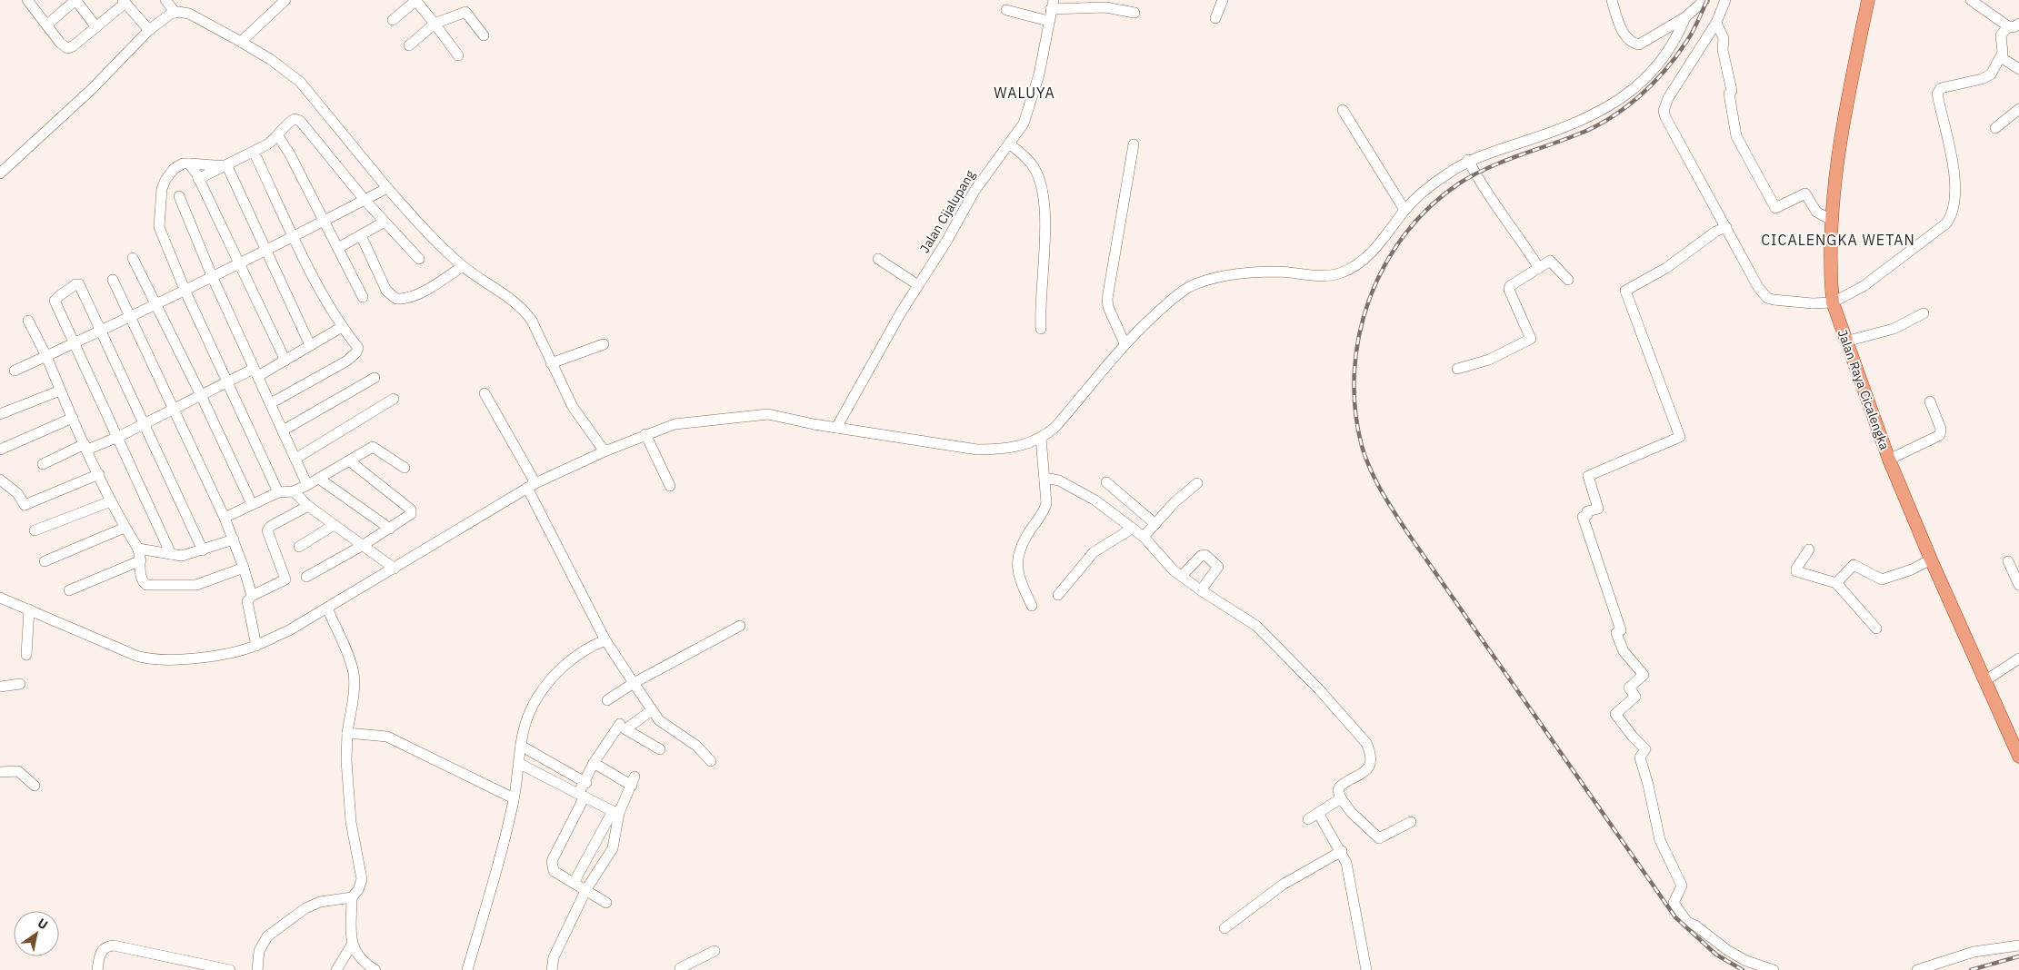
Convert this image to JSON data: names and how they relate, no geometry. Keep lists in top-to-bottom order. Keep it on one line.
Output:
{"streets":{"main road":["Jalan Raya Cicalengka"],"street":["Jalan Cijalupang"]},"districts":["WALUYA","CICALENGKA WETAN"],"north":"top right"}
